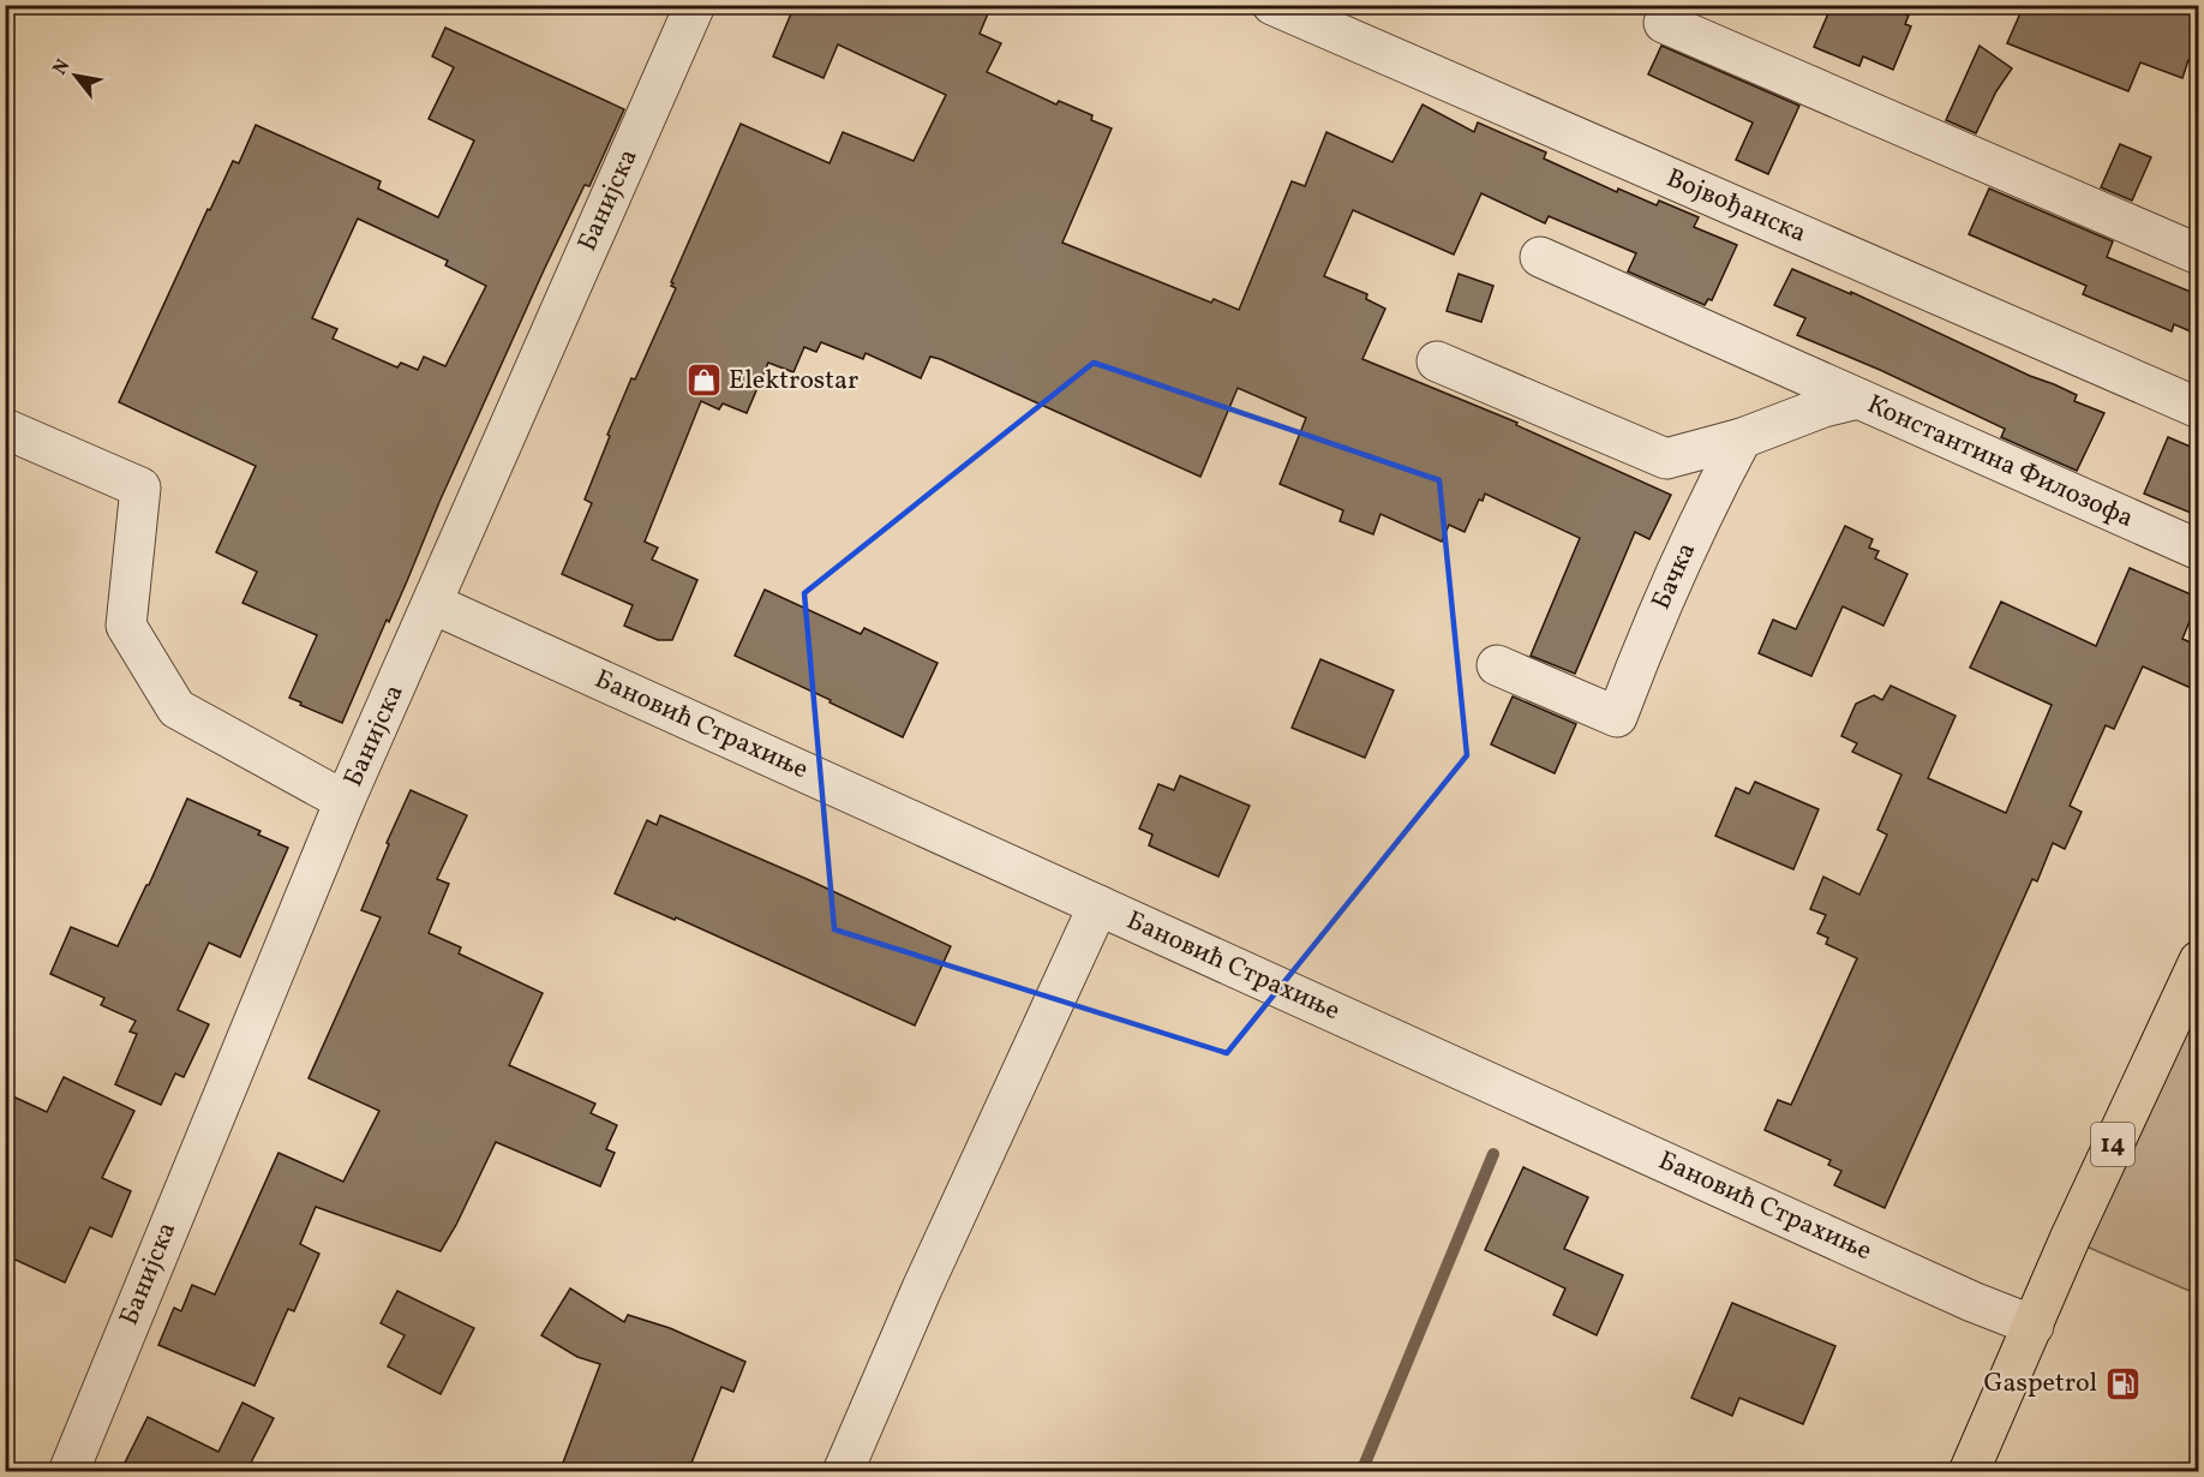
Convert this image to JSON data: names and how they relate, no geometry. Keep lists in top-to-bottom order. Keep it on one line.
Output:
{"streets":{"main road":["14"],"street":["Банијска","Војвођанска","Константина Филозофа","Бачка","Бановић Страхиње"]},"crossings":[["Банијска","Бановић Страхиње"],["Константина Филозофа","Бачка"],["Бановић Страхиње","14"]],"places":{"shop":["Elektrostar"],"fuel station":["Gaspetrol"]},"north":"top left"}
